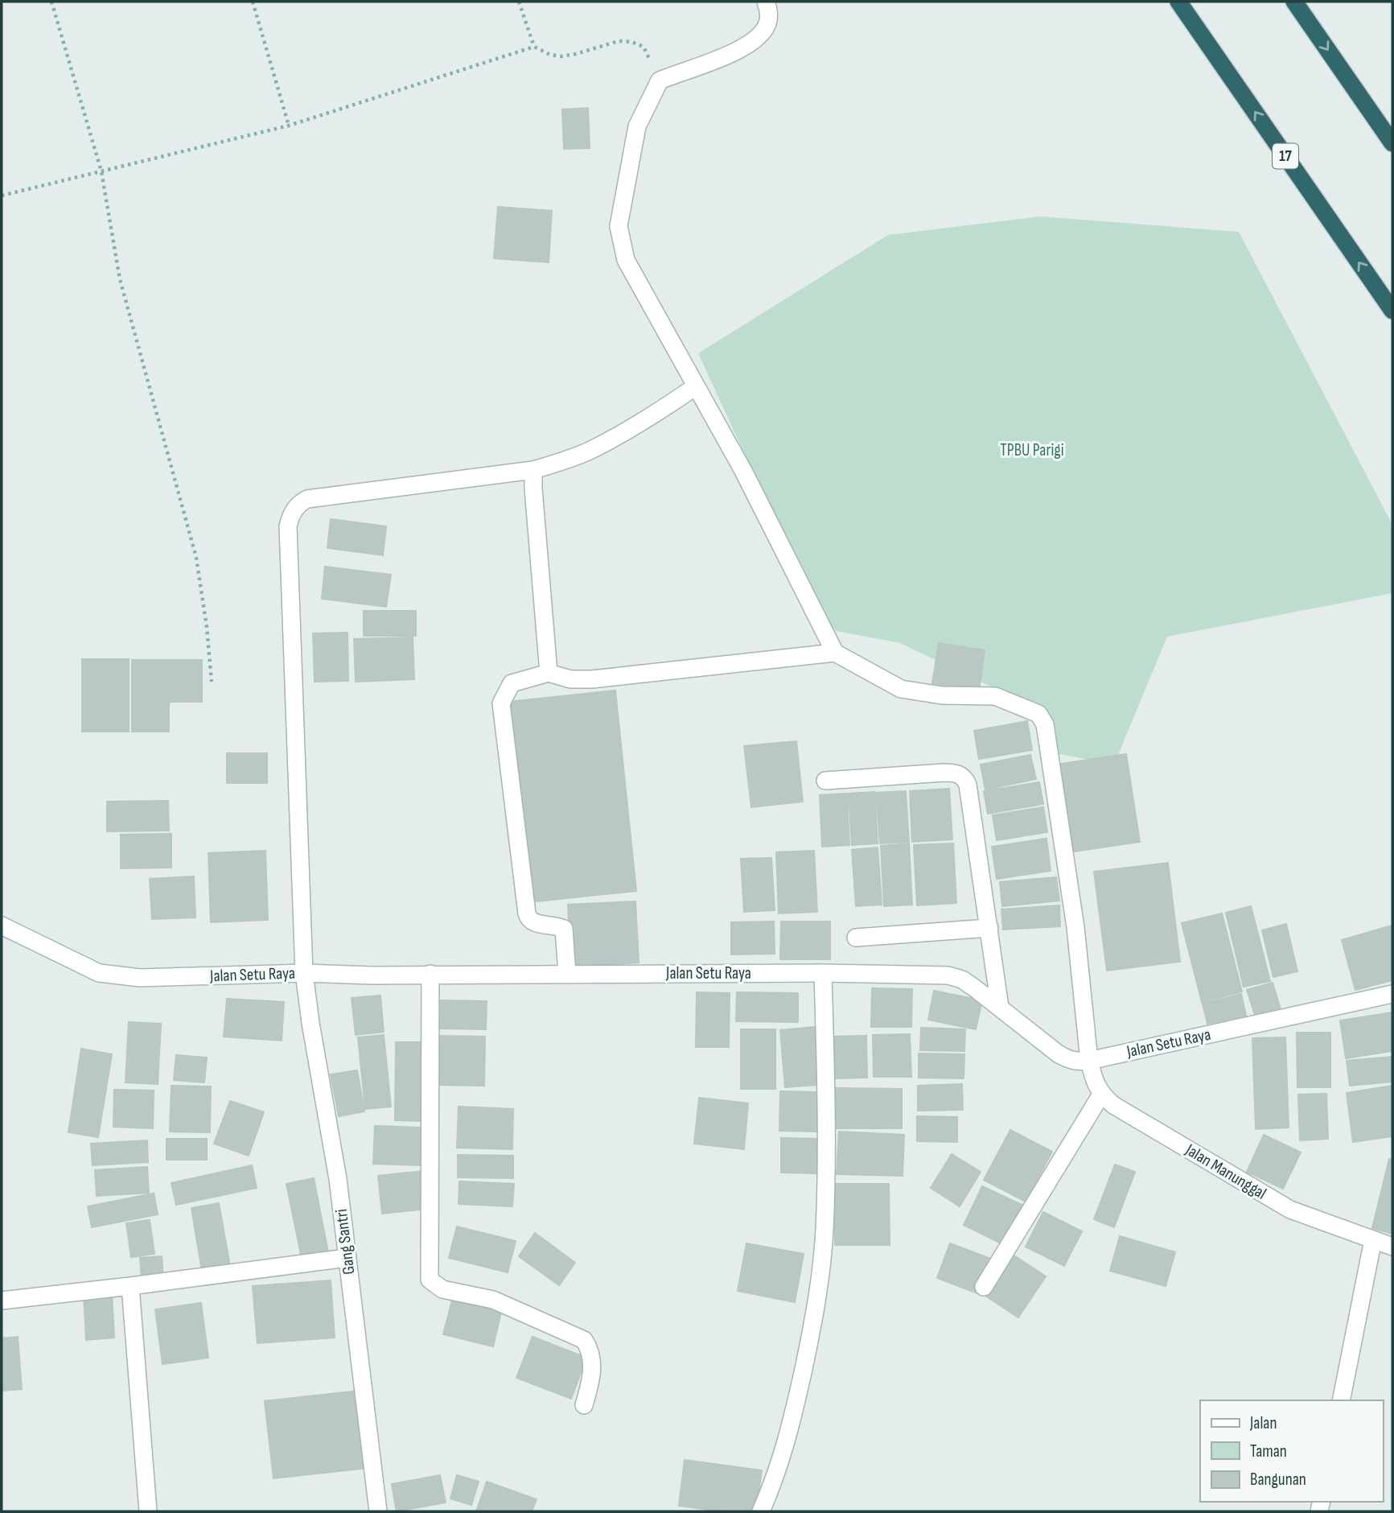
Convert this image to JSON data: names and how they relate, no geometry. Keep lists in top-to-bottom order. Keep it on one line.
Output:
{"streets":{"highway":["17"],"street":["Jalan Setu Raya","Jalan Manunggal","Gang Santri"]},"crossings":[["Jalan Setu Raya","Gang Santri"]],"parks":["TPBU Parigi"],"legend":["Jalan","Taman","Bangunan"]}
